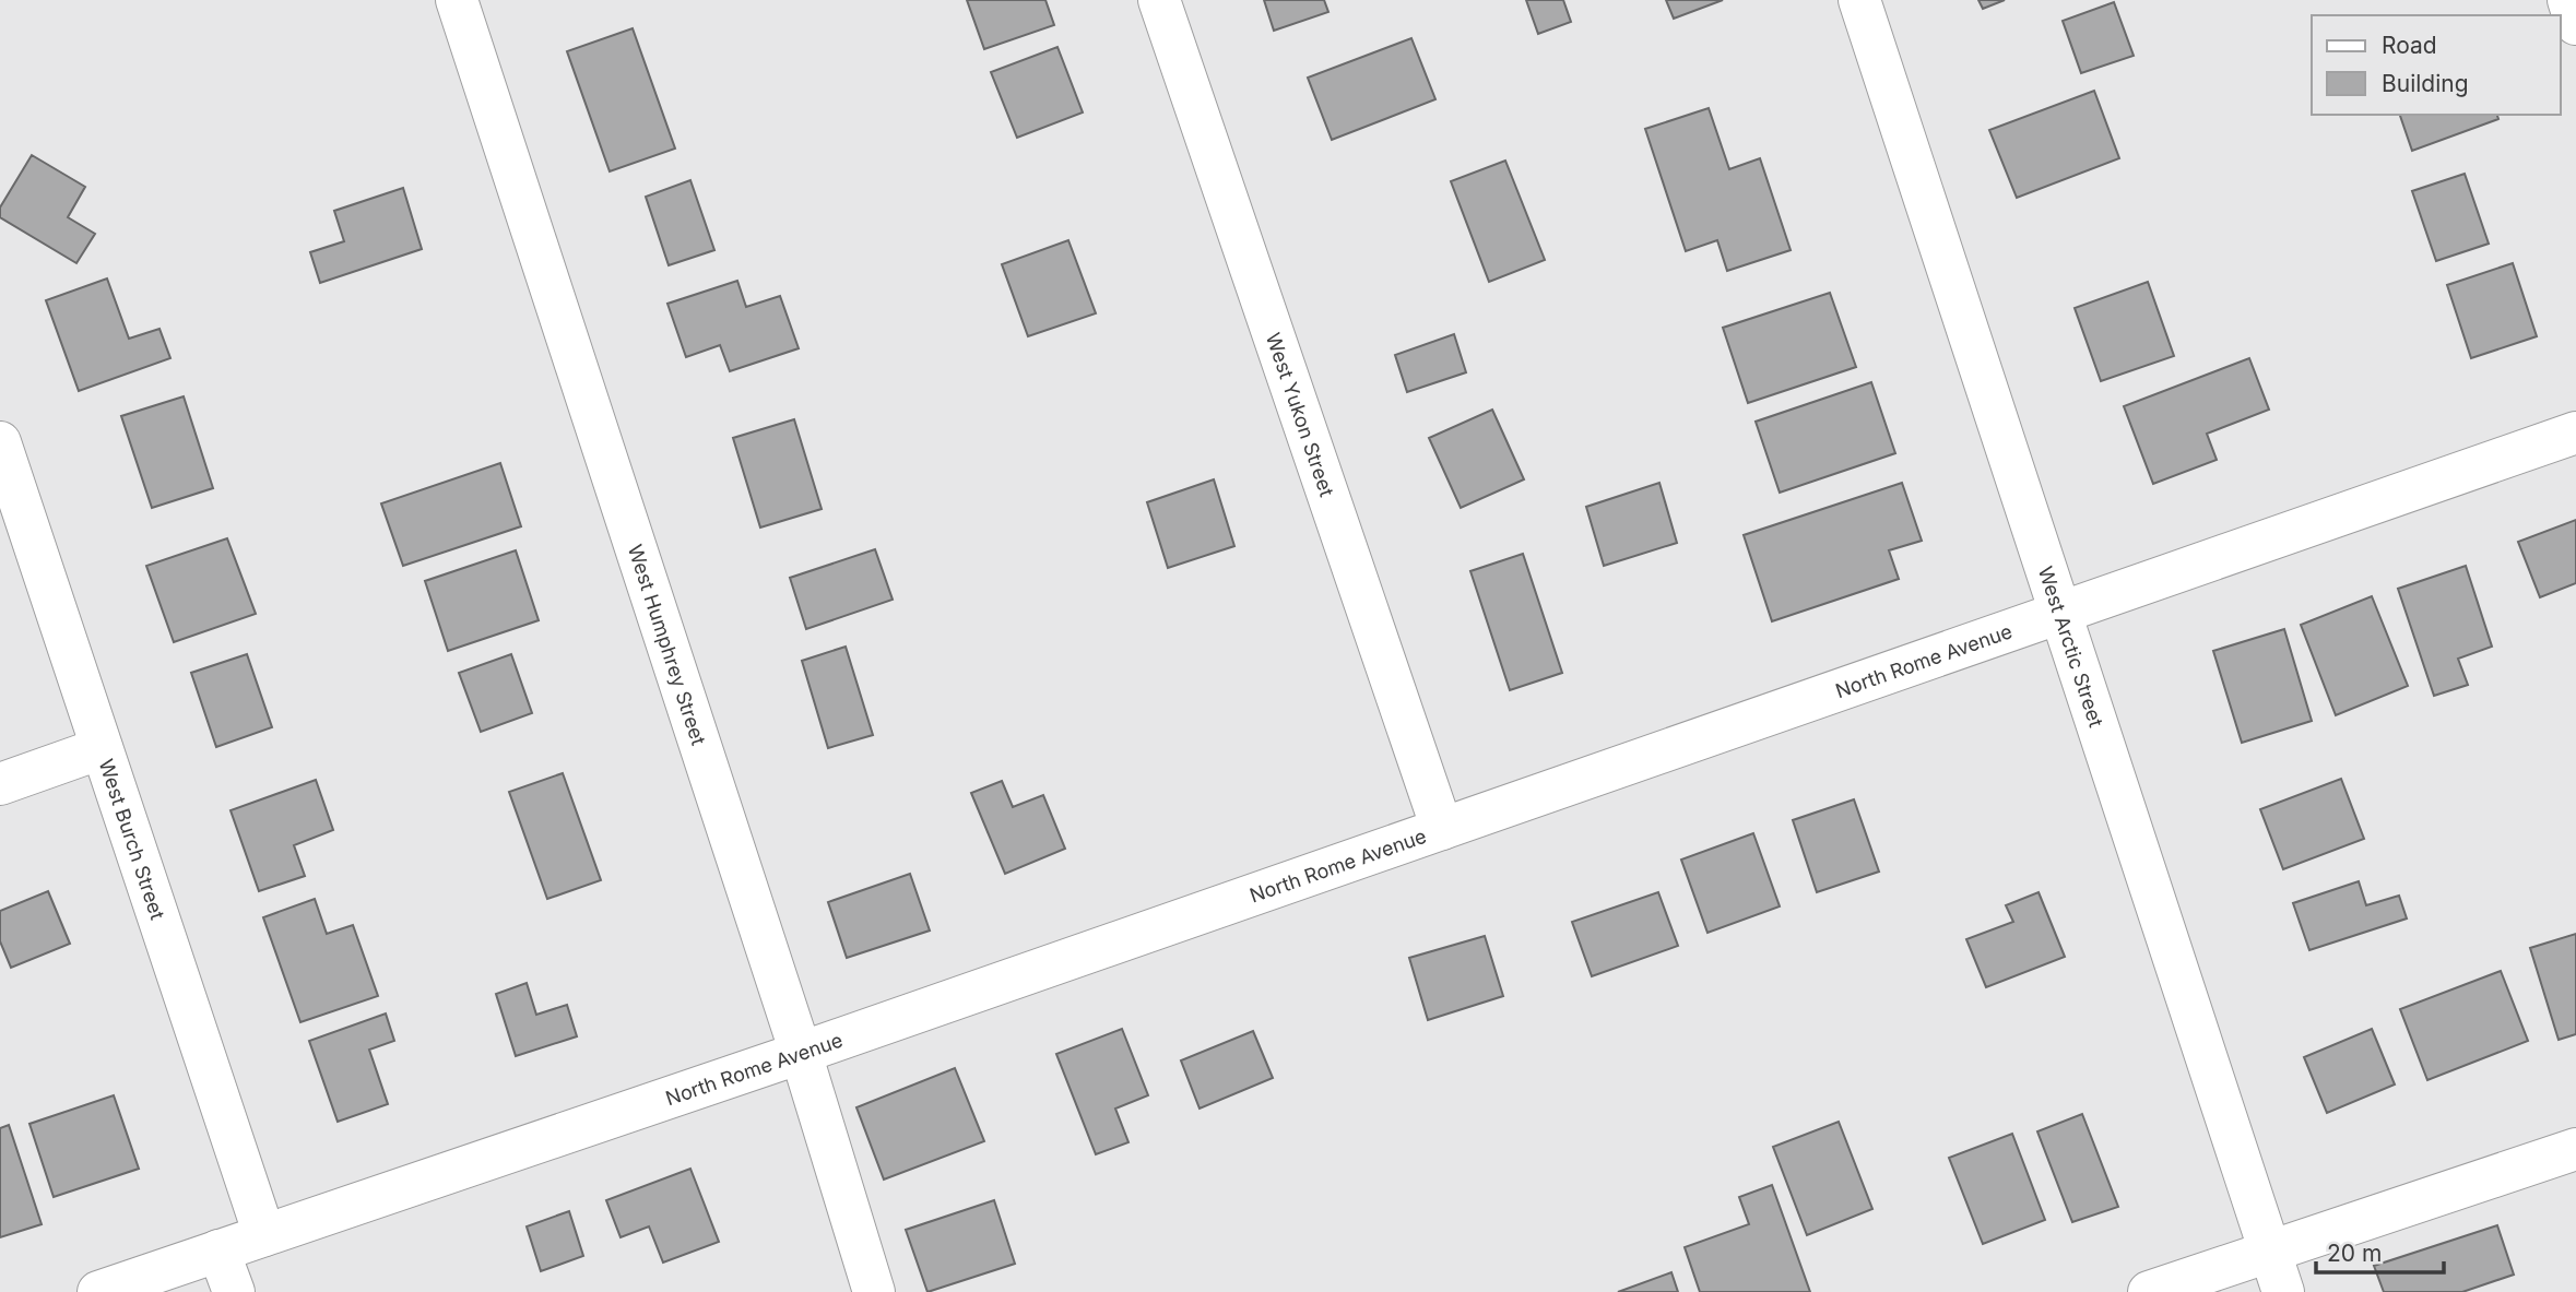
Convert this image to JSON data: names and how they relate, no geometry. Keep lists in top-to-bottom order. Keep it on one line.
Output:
{"streets":{"street":["West Yukon Street","West Humphrey Street","West Arctic Street","North Rome Avenue","West Burch Street"]},"crossings":[["West Yukon Street","North Rome Avenue"],["West Humphrey Street","North Rome Avenue"],["West Arctic Street","North Rome Avenue"],["North Rome Avenue","West Burch Street"]],"legend":["Road","Building"],"scale_bar":"20 m"}
